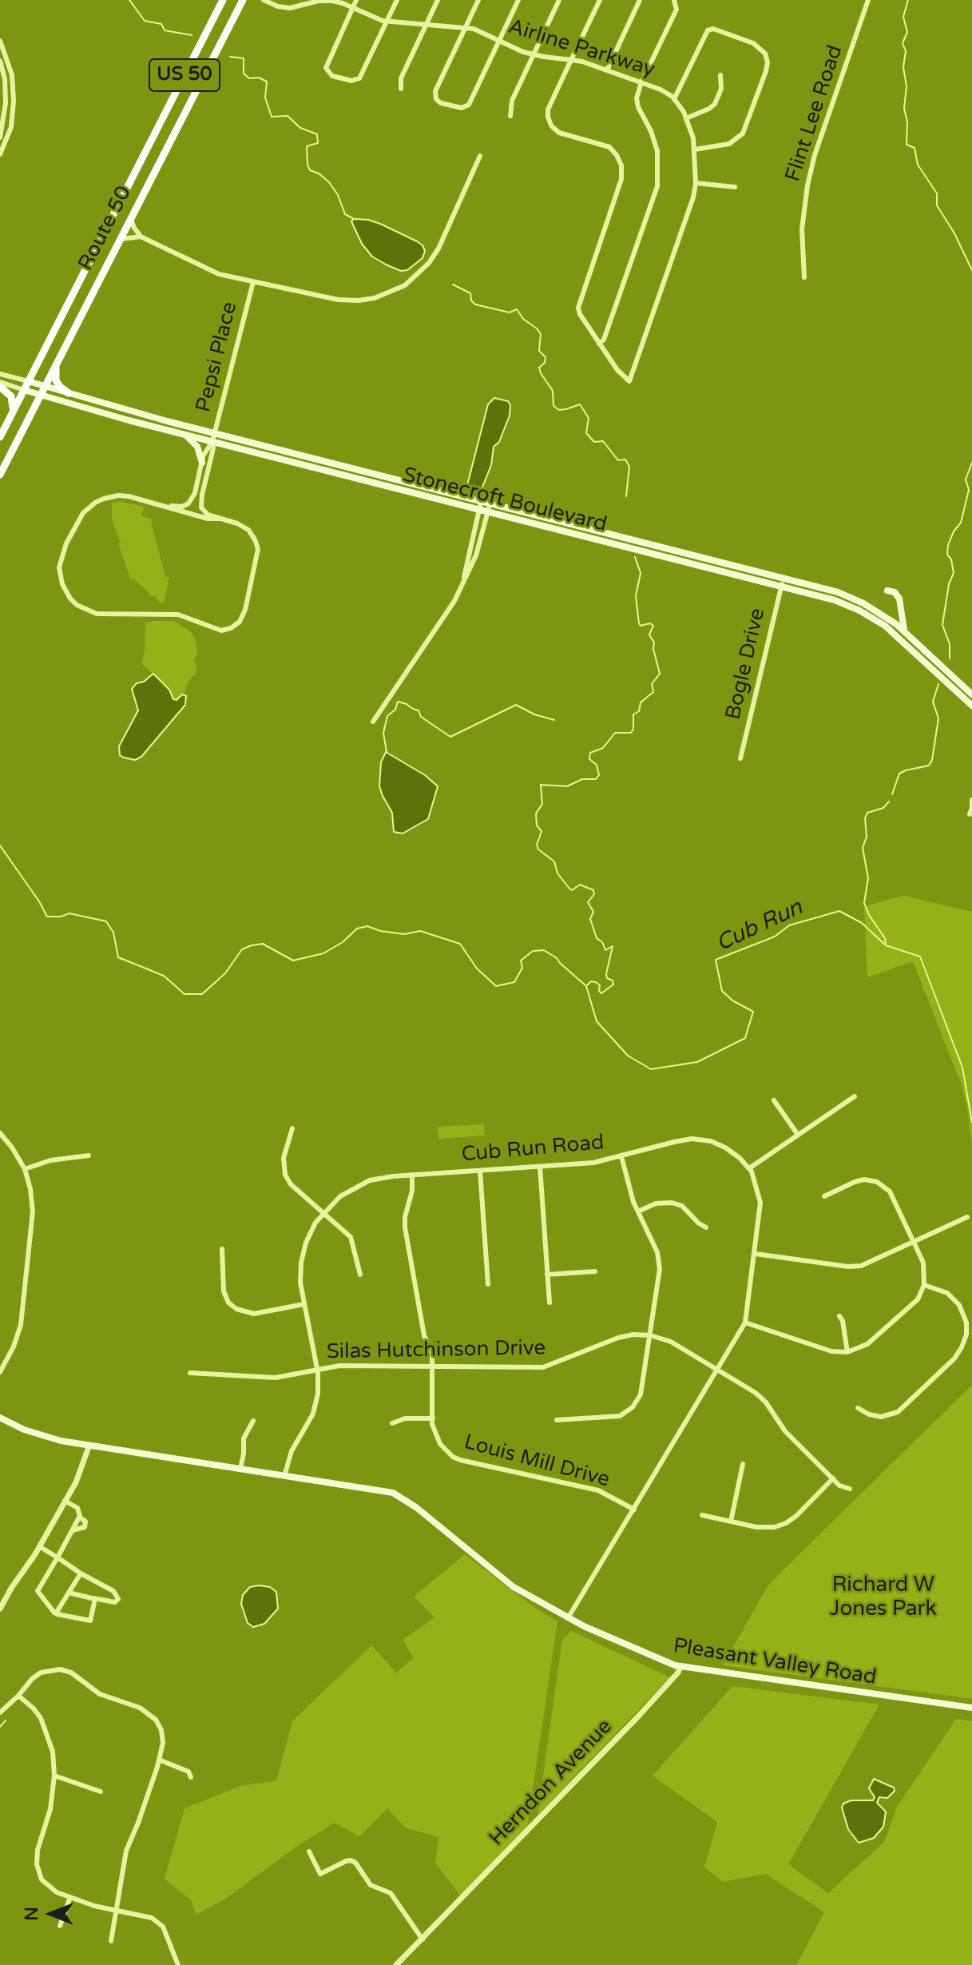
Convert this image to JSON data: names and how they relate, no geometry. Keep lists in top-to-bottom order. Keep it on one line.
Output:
{"streets":{"highway":["US 50","Route 50"],"main road":["Stonecroft Boulevard","Pleasant Valley Road"],"street":["Airline Parkway","Flint Lee Road","Pepsi Place","Bogle Drive","Cub Run Road","Silas Hutchinson Drive","Louis Mill Drive","Herndon Avenue"]},"crossings":[["Route 50","Stonecroft Boulevard"],["Pepsi Place","Stonecroft Boulevard"],["Stonecroft Boulevard","Bogle Drive"],["Cub Run Road","Silas Hutchinson Drive"],["Cub Run Road","Louis Mill Drive"],["Cub Run Road","Pleasant Valley Road"],["Silas Hutchinson Drive","Louis Mill Drive"],["Pleasant Valley Road","Herndon Avenue"]],"water":["Cub Run"],"parks":["Richard W Jones Park"],"north":"left"}
